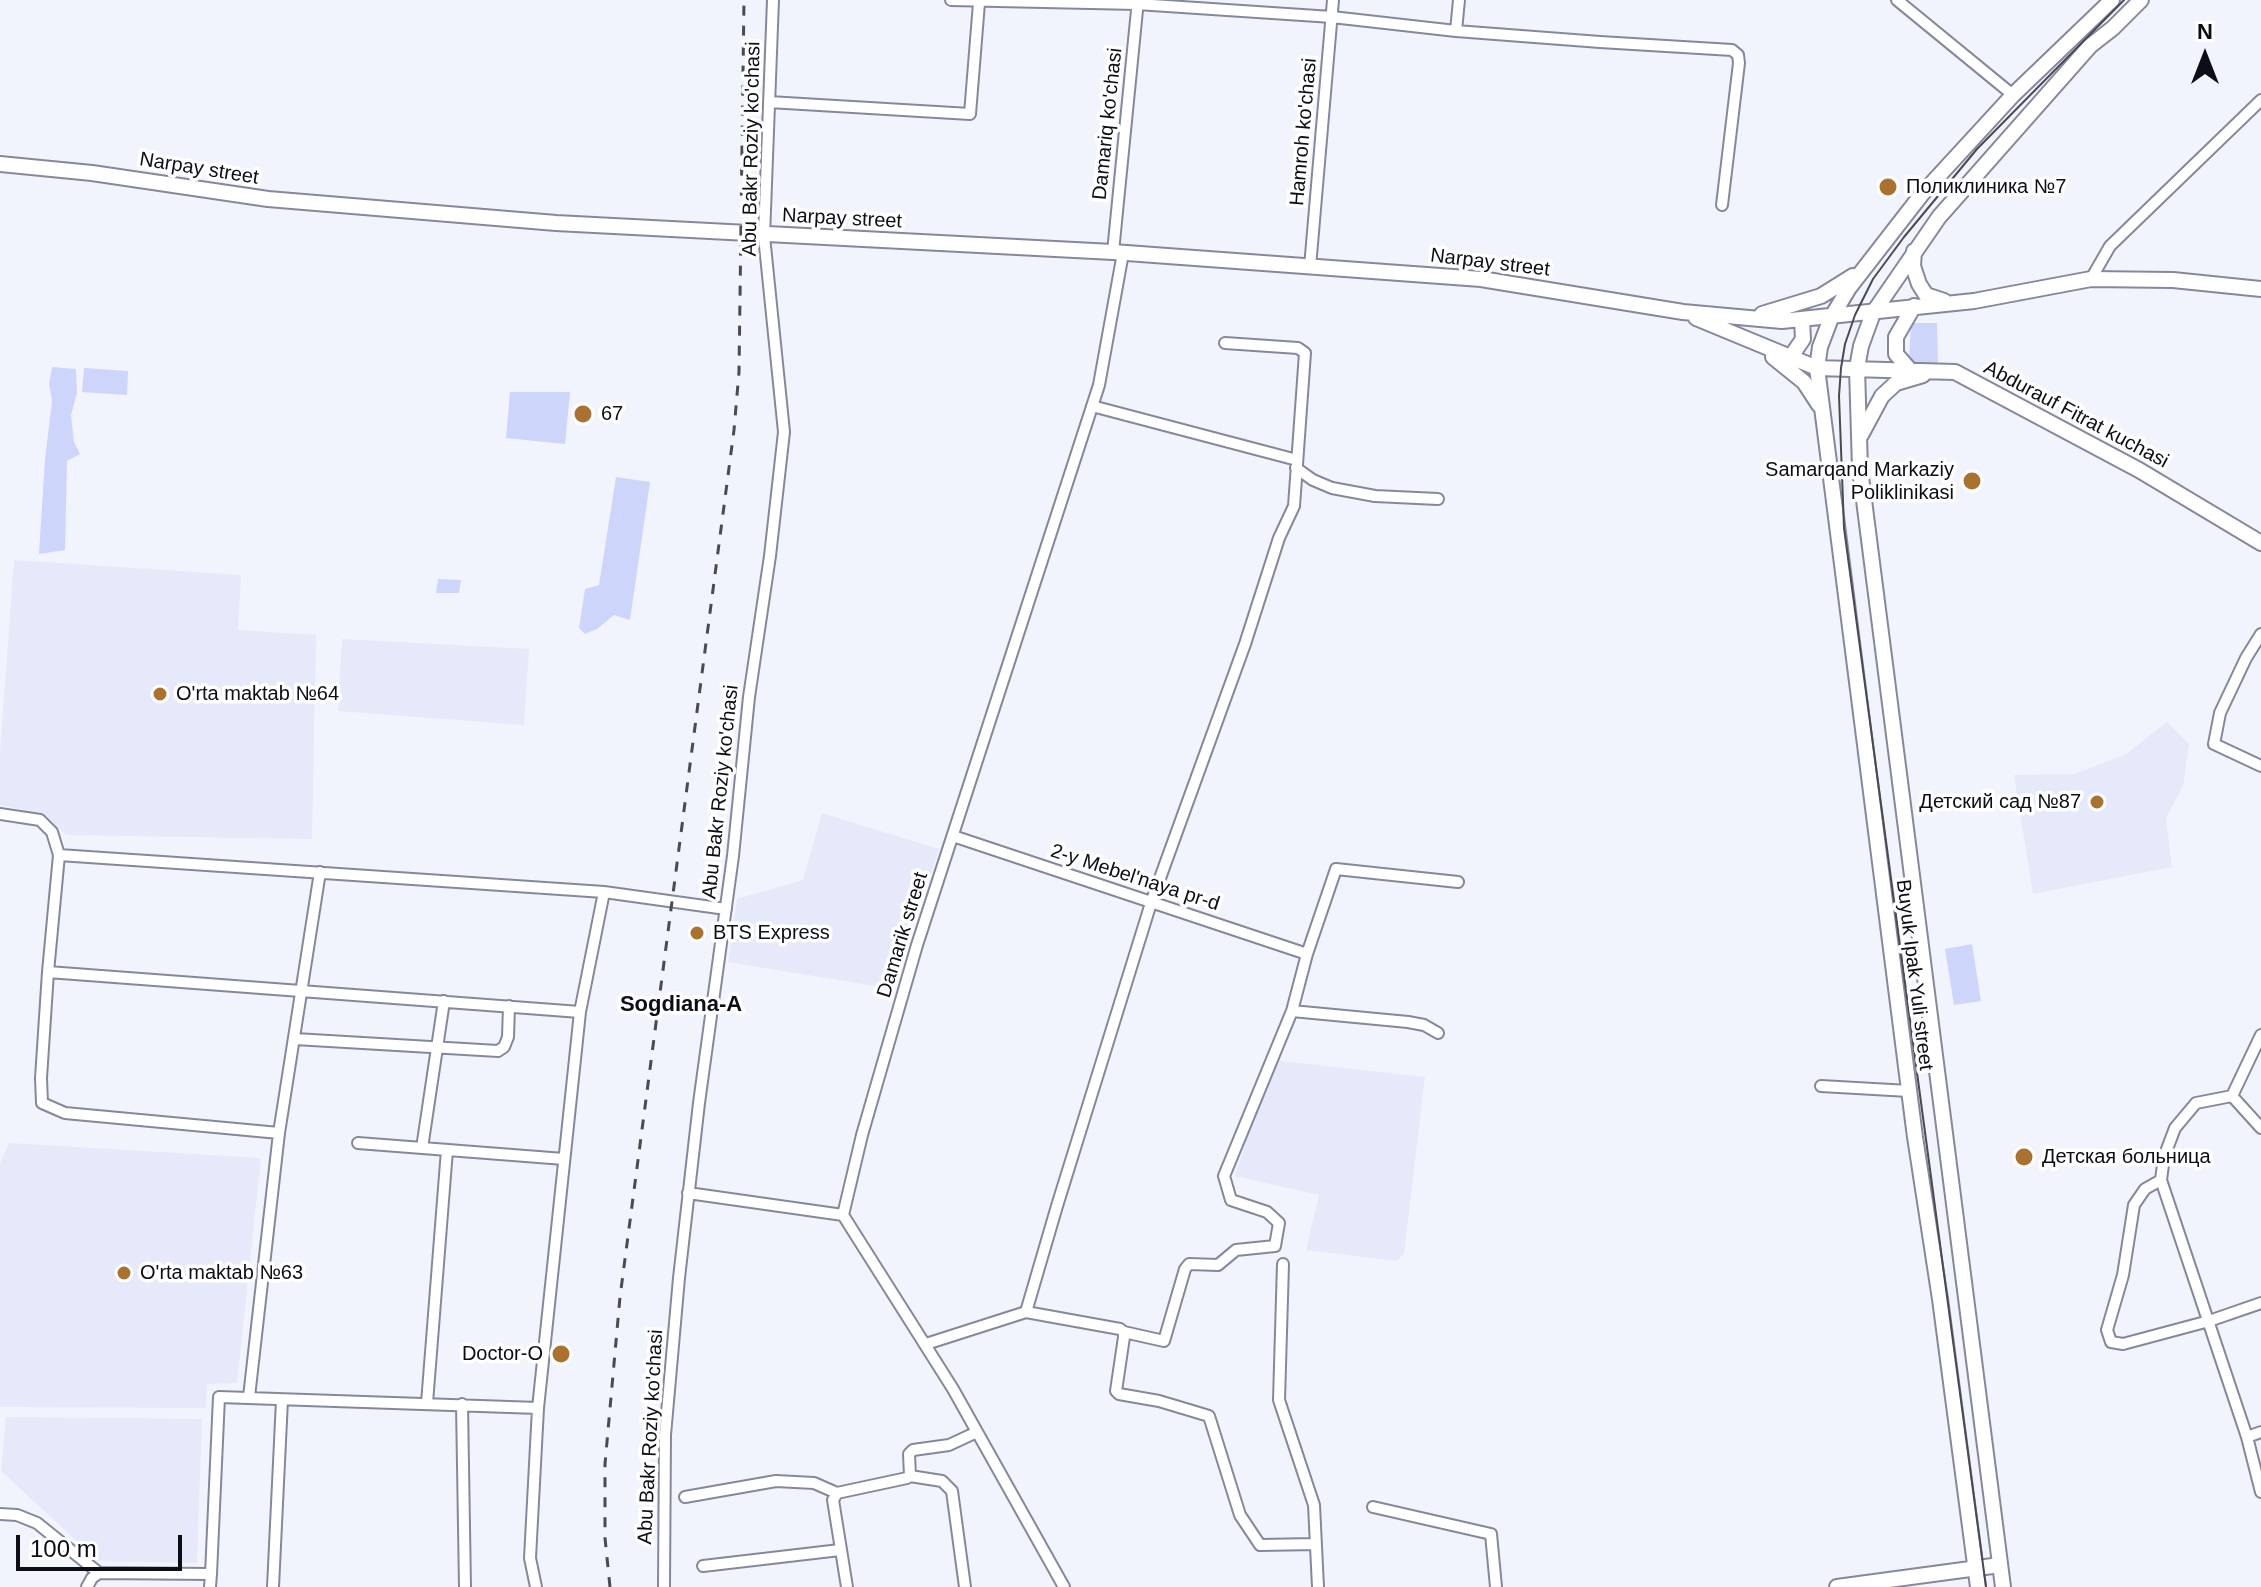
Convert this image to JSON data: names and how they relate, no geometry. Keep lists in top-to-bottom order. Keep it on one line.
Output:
{"streets":{"main road":["Narpay street","Abdurauf Fitrat kuchasi","Buyuk Ipak Yuli street"],"street":["Damariq ko'chasi","Hamroh ko'chasi","Abu Bakr Roziy ko'chasi","2-y Mebel'naya pr-d","Damarik street"]},"crossings":[["Damariq ko'chasi","Narpay street"],["Damariq ko'chasi","Damarik street"],["Hamroh ko'chasi","Narpay street"],["Abu Bakr Roziy ko'chasi","Narpay street"],["Narpay street","Abdurauf Fitrat kuchasi"],["Narpay street","Damarik street"],["Narpay street","Buyuk Ipak Yuli street"],["Abdurauf Fitrat kuchasi","Buyuk Ipak Yuli street"],["2-y Mebel'naya pr-d","Damarik street"]],"districts":["Sogdiana-А"],"places":["Поликлиника №7","67","Samarqand Markaziy Poliklinikasi","O'rta maktab №64","Детский сад №87","BTS Express","Детская больница","O'rta maktab №63","Doctor-O"],"scale_bar":"100 m","north":"top"}
